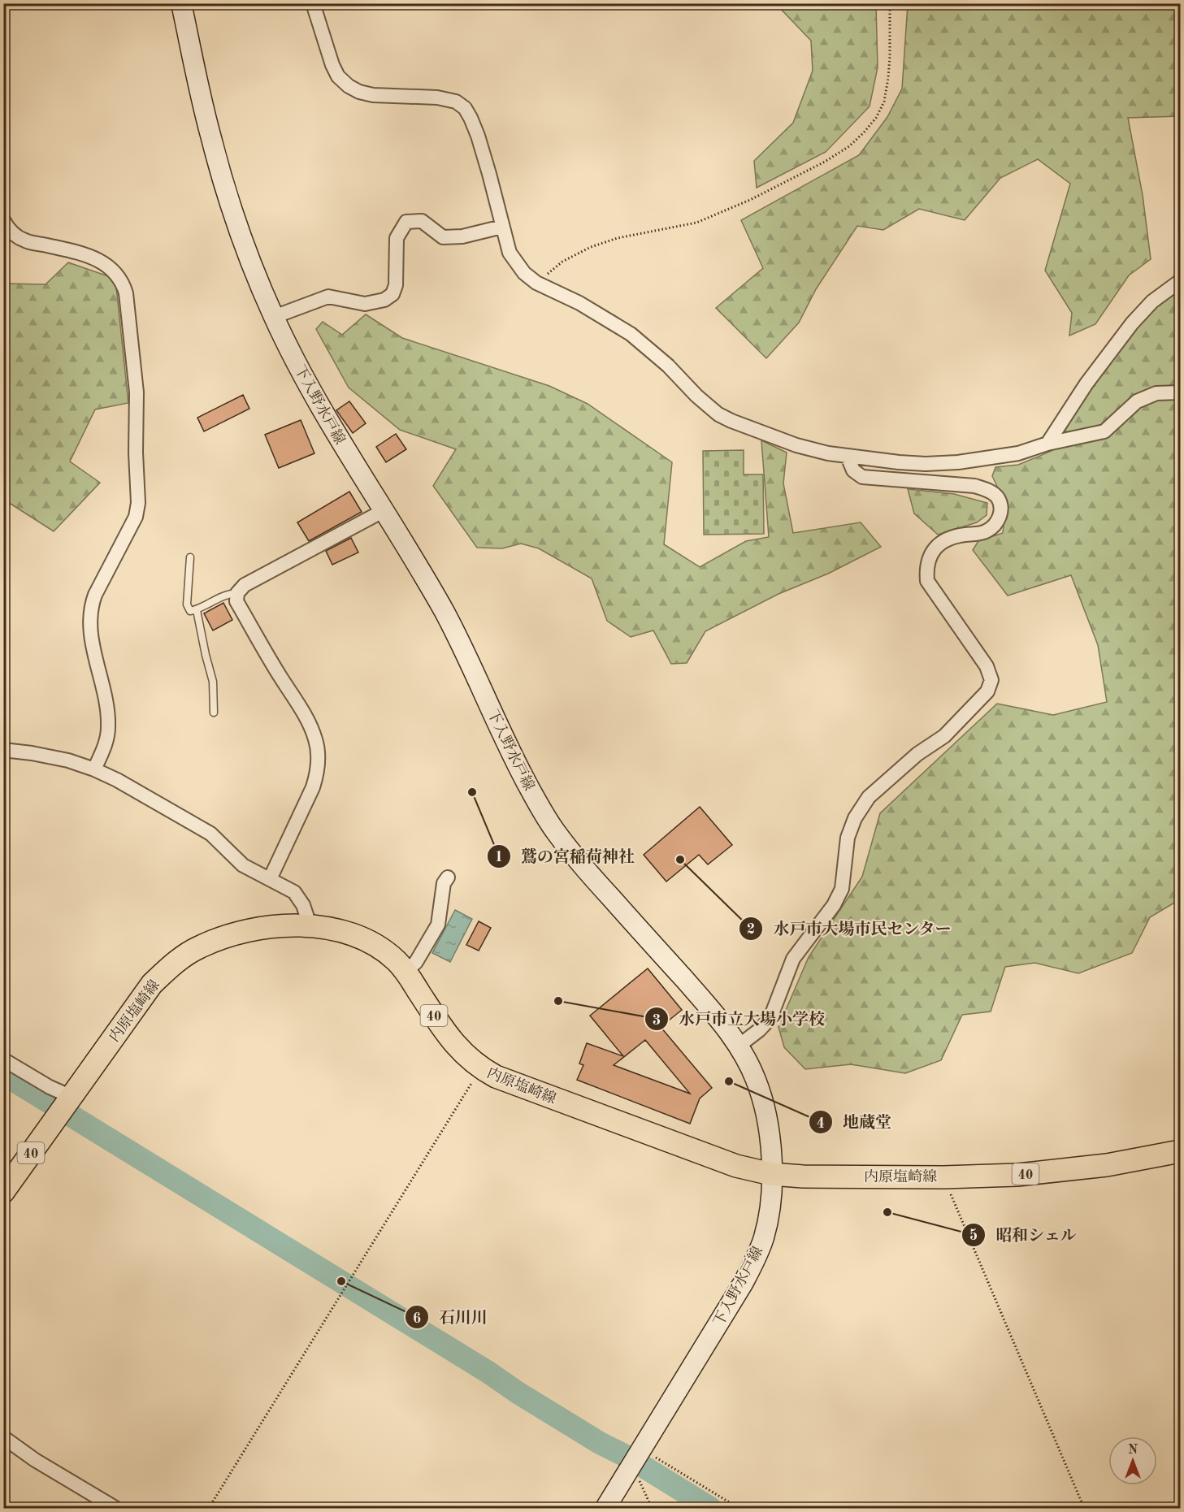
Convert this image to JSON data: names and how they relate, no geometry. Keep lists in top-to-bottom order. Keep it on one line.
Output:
{"streets":{"main road":["下入野水戸線","内原塩崎線","40"]},"crossings":[["下入野水戸線","内原塩崎線"]],"places":["鷲の宮稲荷神社","水戸市大場市民センター","水戸市立大場小学校","地蔵堂","昭和シェル","石川川"],"north":"top"}
